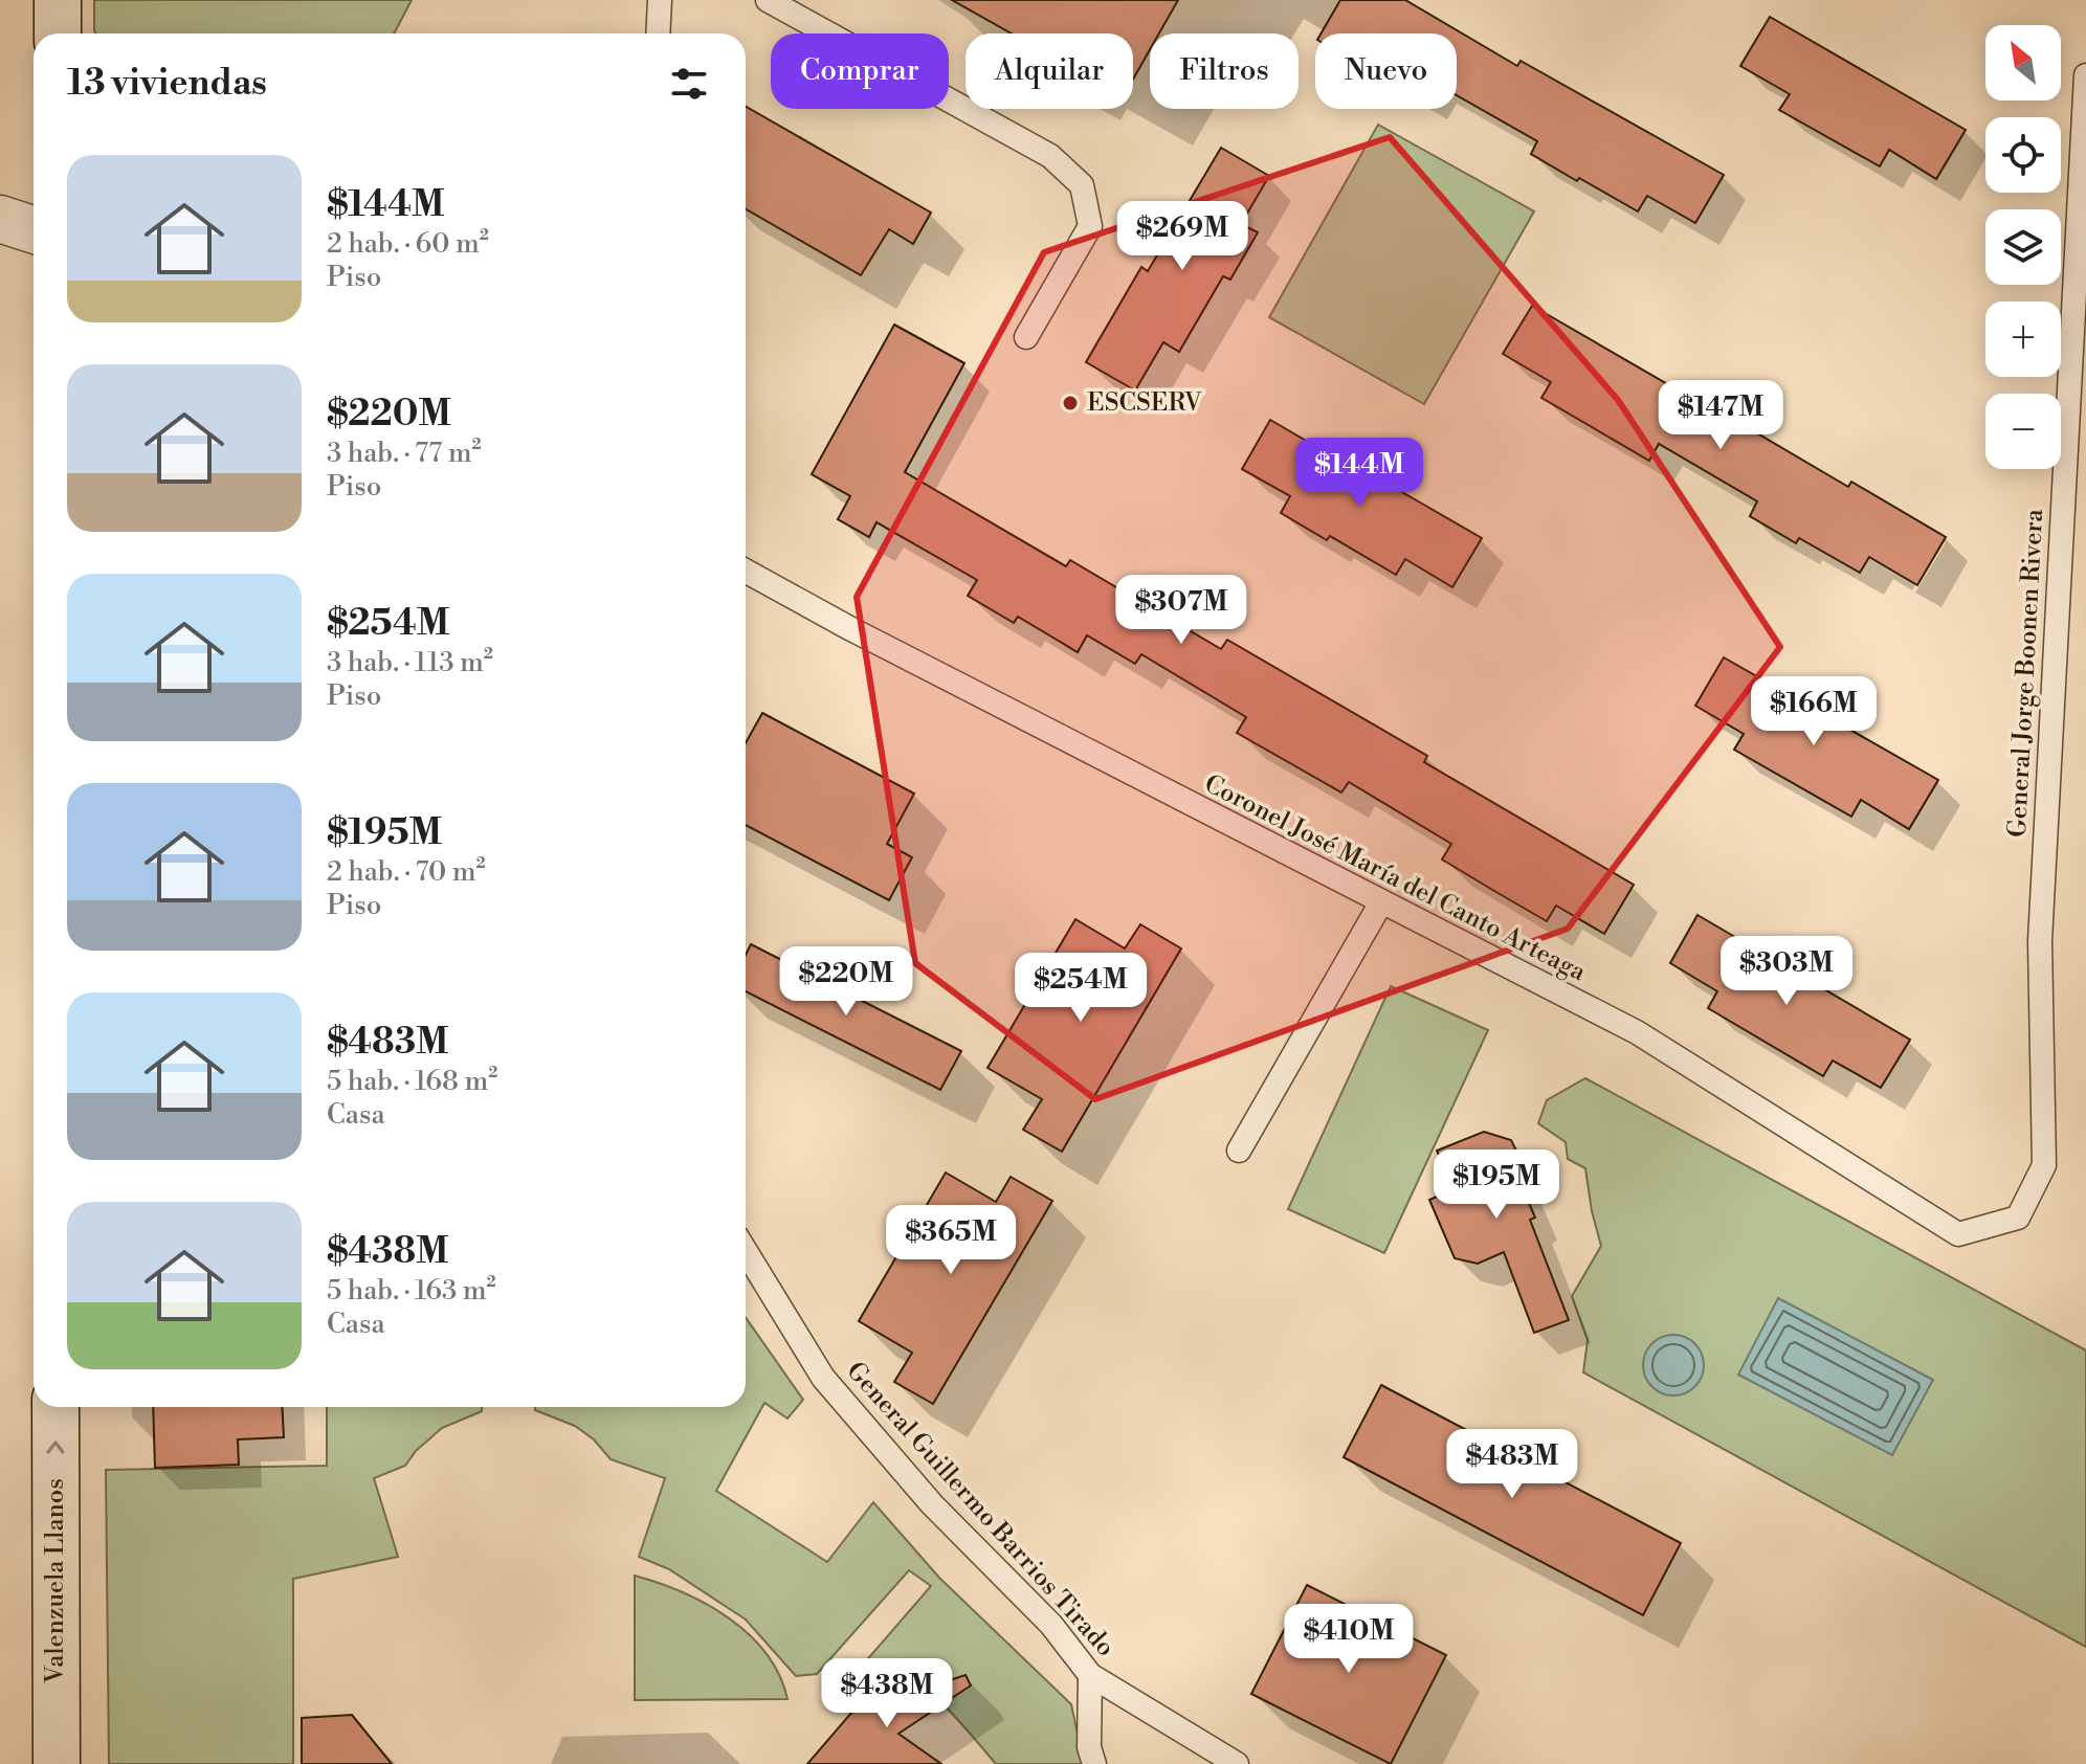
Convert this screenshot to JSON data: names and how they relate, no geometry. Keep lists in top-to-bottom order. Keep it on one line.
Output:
{"streets":{"main road":["Valenzuela Llanos"],"lane":["General Jorge Boonen Rivera","Coronel José María del Canto Arteaga","General Guillermo Barrios Tirado"]},"crossings":[["General Jorge Boonen Rivera","Coronel José María del Canto Arteaga"]],"one_way":["Valenzuela Llanos"],"places":["ESCSERV"],"north":"top left","page":{"map_buttons":["+","−"],"chip":["Comprar","Alquilar","Filtros","Nuevo"],"heading":"13 viviendas","list":[{"name":"$144M","note":"2 hab. · 60 m² · Piso"},{"name":"$220M","note":"3 hab. · 77 m² · Piso"},{"name":"$254M","note":"3 hab. · 113 m² · Piso"},{"name":"$195M","note":"2 hab. · 70 m² · Piso"},{"name":"$483M","note":"5 hab. · 168 m² · Casa"},{"name":"$438M","note":"5 hab. · 163 m² · Casa"}],"price":["$269M","$147M","$144M","$307M","$166M","$303M","$220M","$254M","$195M","$365M","$483M","$410M","$438M"]}}
